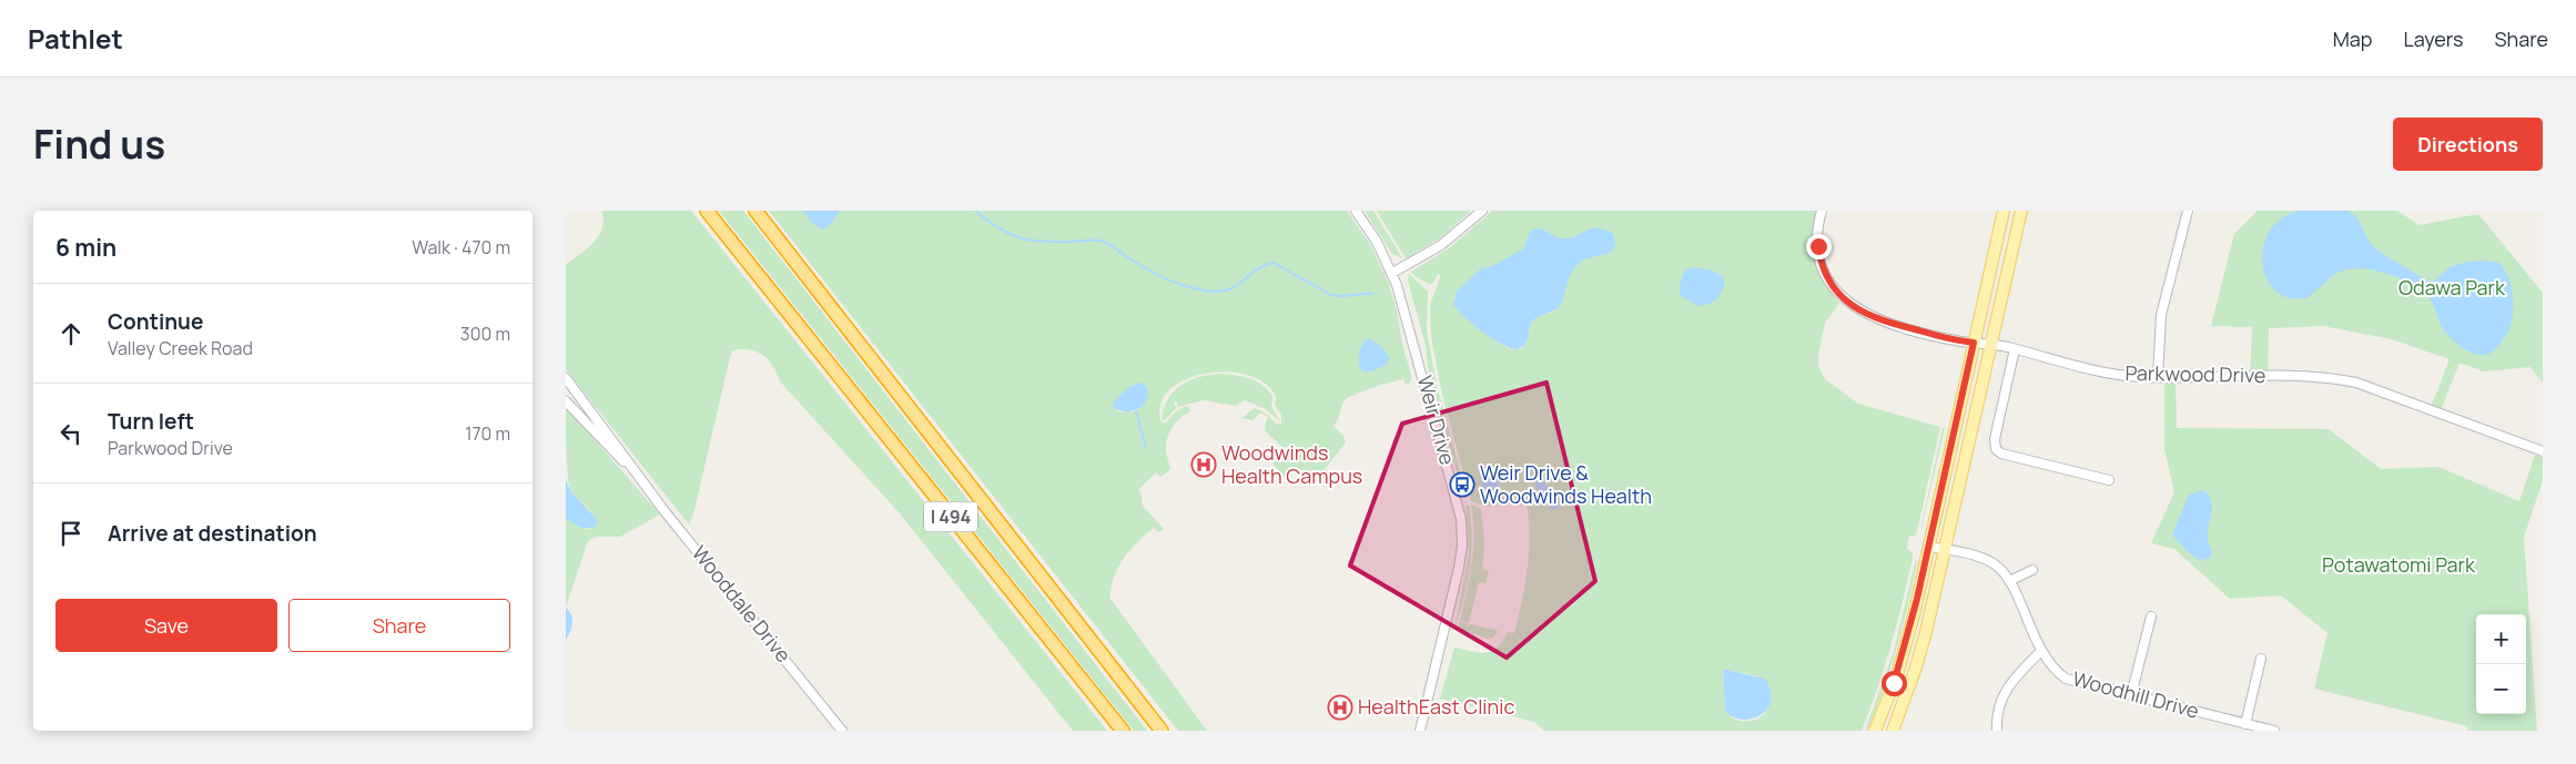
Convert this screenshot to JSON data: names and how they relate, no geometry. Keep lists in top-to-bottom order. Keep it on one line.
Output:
{"streets":{"highway":["I 494"],"street":["Parkwood Drive","Weir Drive","Wooddale Drive","Woodhill Drive"]},"parks":["Odawa Park","Potawatomi Park"],"places":{"hospital":["Woodwinds Health Campus","HealthEast Clinic"],"bus stop":["Weir Drive & Woodwinds Health"]},"page":{"header":"Pathlet","nav":["Map","Layers","Share"],"title":"Find us","buttons":["Directions",["Save","Share"]],"heading":["6 min","Walk · 470 m"],"list":[["Continue","Valley Creek Road","300 m"],["Turn left","Parkwood Drive","170 m"],"Arrive at destination"],"map_buttons":["+","−"]}}
